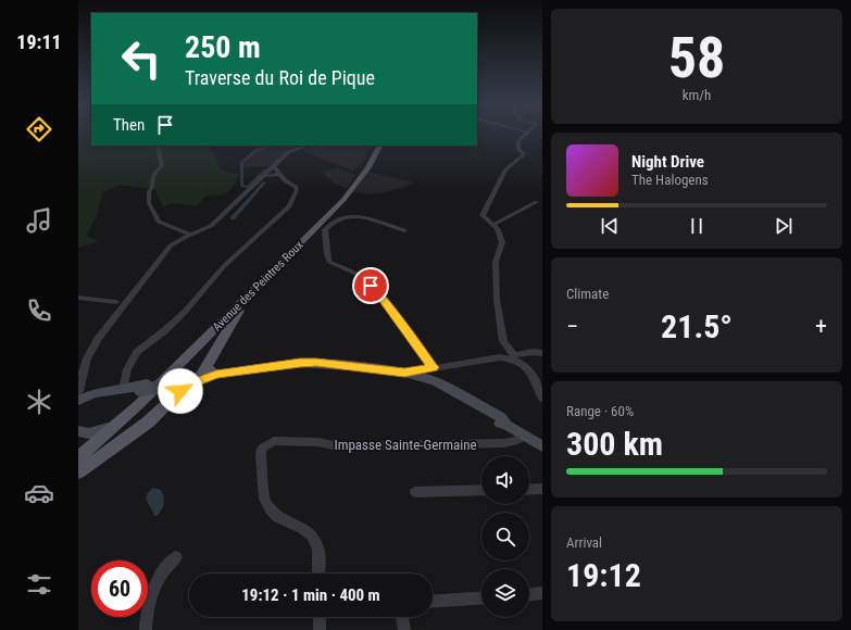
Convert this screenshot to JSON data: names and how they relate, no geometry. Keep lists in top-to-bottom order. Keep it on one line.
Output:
{"streets":{"main road":["Avenue des Peintres Roux"],"street":["Impasse Sainte-Germaine"]},"page":{"tabs":"19:11","tile":[["58","km/h"],"Climate",["Range · 60%","300 km"],["Arrival","19:12"]],"turn":["250 m","Traverse du Roi de Pique"],"then":"Then","song":["Night Drive","The Halogens"],"heat":["−","21.5°","+"],"limit":"60","trip":"19:12 · 1 min · 400 m"}}
